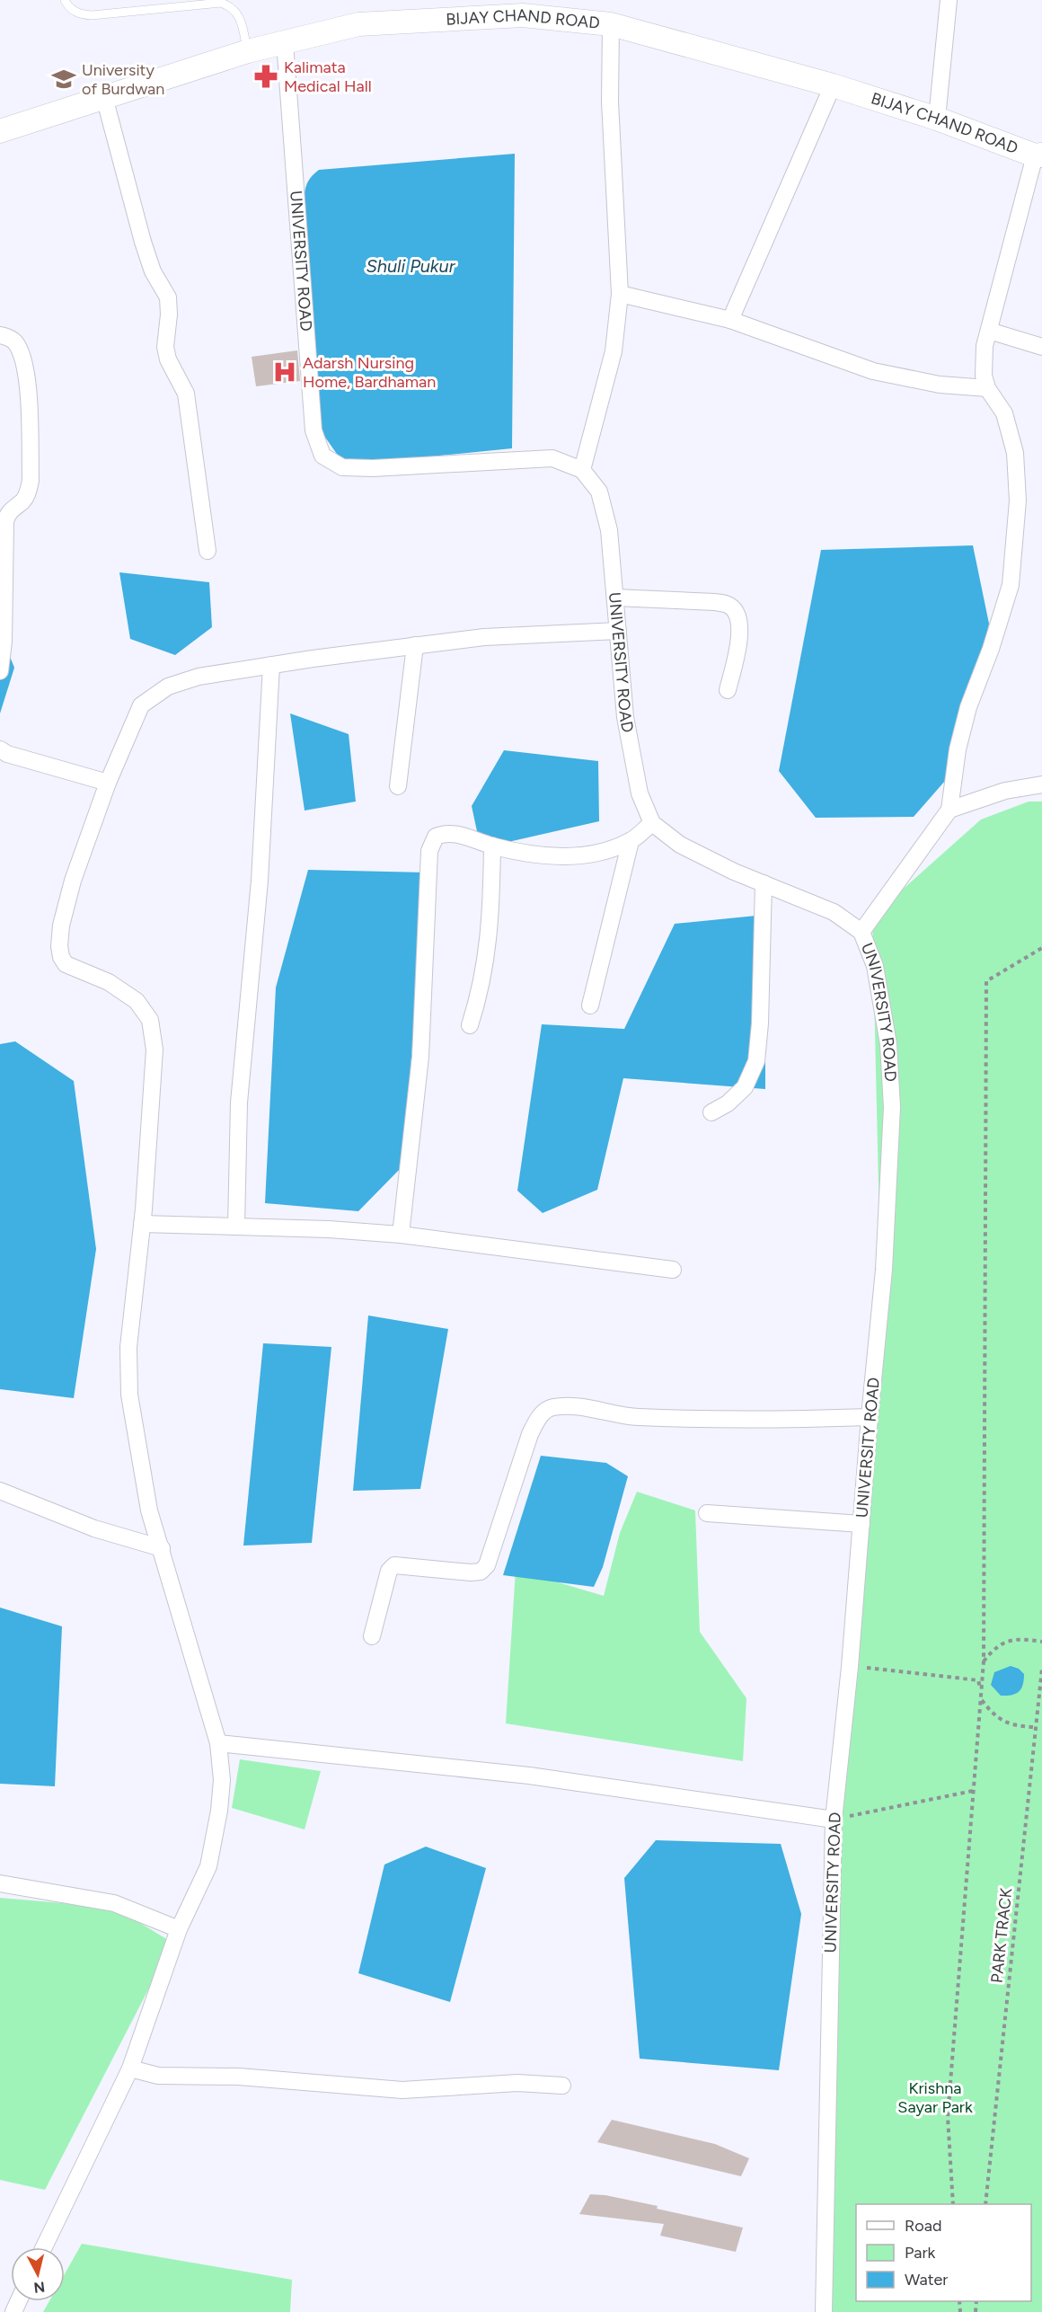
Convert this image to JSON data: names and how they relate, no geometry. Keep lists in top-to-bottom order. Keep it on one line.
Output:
{"streets":{"main road":["BIJAY CHAND ROAD"],"street":["UNIVERSITY ROAD"],"path":["PARK TRACK"]},"crossings":[["BIJAY CHAND ROAD","UNIVERSITY ROAD"]],"water":["Shuli Pukur"],"parks":["Krishna Sayar Park"],"places":{"pharmacy":["Kalimata Medical Hall"],"school or university":["University of Burdwan"],"hospital":["Adarsh Nursing Home, Bardhaman"]},"legend":["Road","Park","Water"],"north":"bottom"}
